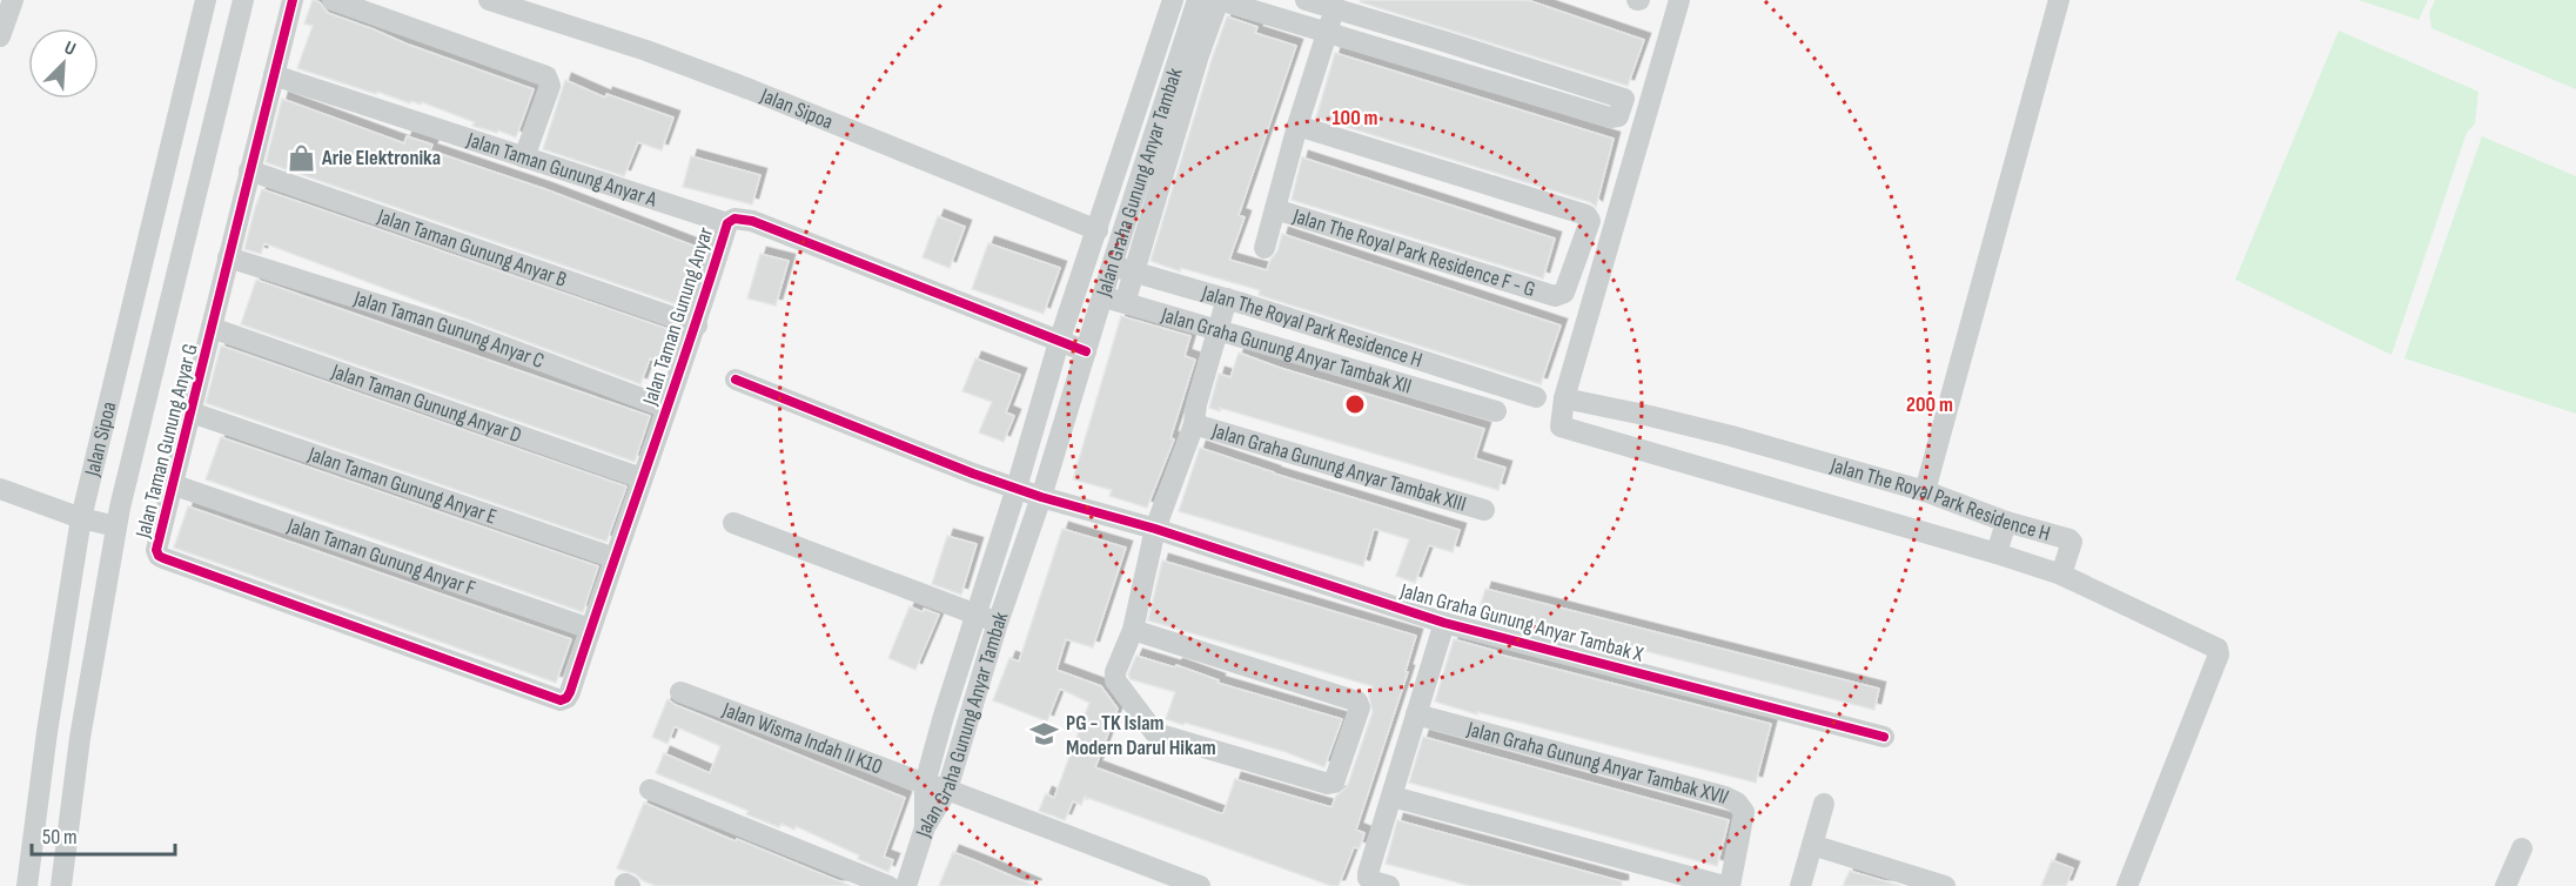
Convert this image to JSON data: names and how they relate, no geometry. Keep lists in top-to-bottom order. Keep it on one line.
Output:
{"streets":{"street":["Jalan Sipoa","Jalan Taman Gunung Anyar A","Jalan Graha Gunung Anyar Tambak","Jalan Taman Gunung Anyar B","Jalan The Royal Park Residence F - G","Jalan Taman Gunung Anyar","Jalan The Royal Park Residence H","Jalan Taman Gunung Anyar C","Jalan Graha Gunung Anyar Tambak XII","Jalan Taman Gunung Anyar D","Jalan Taman Gunung Anyar G","Jalan Graha Gunung Anyar Tambak XIII","Jalan Taman Gunung Anyar E","Jalan Taman Gunung Anyar F","Jalan Graha Gunung Anyar Tambak X","Jalan Wisma Indah II K10","Jalan Graha Gunung Anyar Tambak XVII"]},"crossings":[["Jalan Sipoa","Jalan Graha Gunung Anyar Tambak"],["Jalan Taman Gunung Anyar A","Jalan Taman Gunung Anyar"],["Jalan Taman Gunung Anyar A","Jalan Taman Gunung Anyar G"],["Jalan Graha Gunung Anyar Tambak","Jalan Taman Gunung Anyar"],["Jalan Graha Gunung Anyar Tambak","Jalan The Royal Park Residence H"],["Jalan Graha Gunung Anyar Tambak","Jalan Graha Gunung Anyar Tambak XII"],["Jalan Graha Gunung Anyar Tambak","Jalan Graha Gunung Anyar Tambak X"],["Jalan Graha Gunung Anyar Tambak","Jalan Wisma Indah II K10"],["Jalan Taman Gunung Anyar B","Jalan Taman Gunung Anyar"],["Jalan Taman Gunung Anyar B","Jalan Taman Gunung Anyar G"],["Jalan Taman Gunung Anyar","Jalan Taman Gunung Anyar C"],["Jalan Taman Gunung Anyar","Jalan Taman Gunung Anyar D"],["Jalan Taman Gunung Anyar","Jalan Taman Gunung Anyar G"],["Jalan Taman Gunung Anyar","Jalan Taman Gunung Anyar E"],["Jalan Taman Gunung Anyar","Jalan Taman Gunung Anyar F"],["Jalan Taman Gunung Anyar C","Jalan Taman Gunung Anyar G"],["Jalan Taman Gunung Anyar D","Jalan Taman Gunung Anyar G"],["Jalan Taman Gunung Anyar G","Jalan Taman Gunung Anyar E"],["Jalan Taman Gunung Anyar G","Jalan Taman Gunung Anyar F"]],"places":{"shop":["Arie Elektronika"],"school or university":["PG - TK Islam Modern Darul Hikam"]},"scale_bar":"50 m","north":"top right","rings":["100 m","200 m"]}
